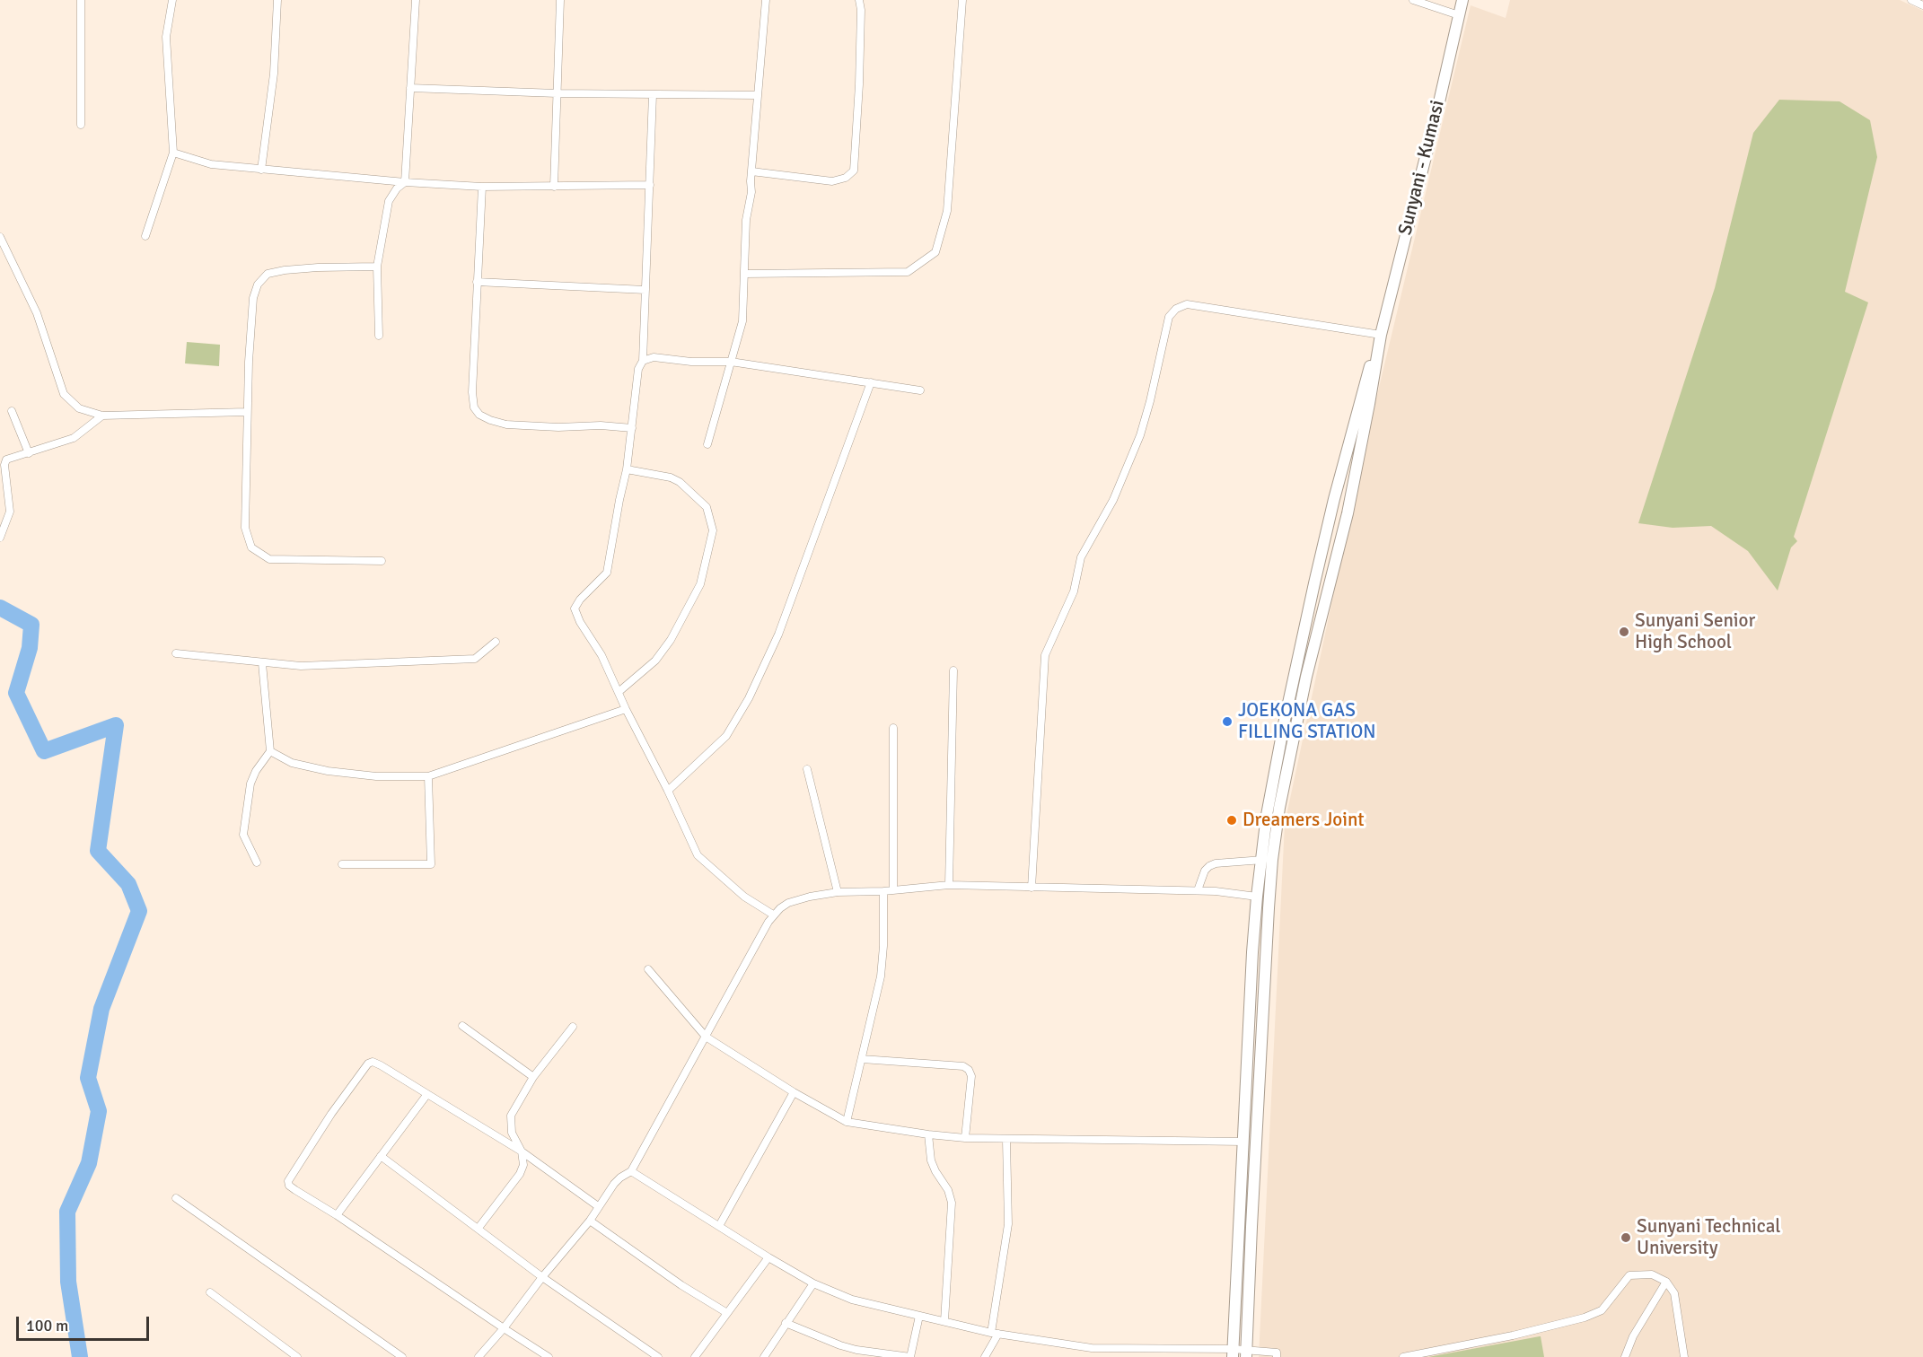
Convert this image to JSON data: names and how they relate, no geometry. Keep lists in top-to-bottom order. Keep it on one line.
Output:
{"streets":{"main road":["Sunyani - Kumasi"]},"places":["Sunyani Senior High School","JOEKONA GAS FILLING STATION","Dreamers Joint","Sunyani Technical University"],"scale_bar":"100 m"}
